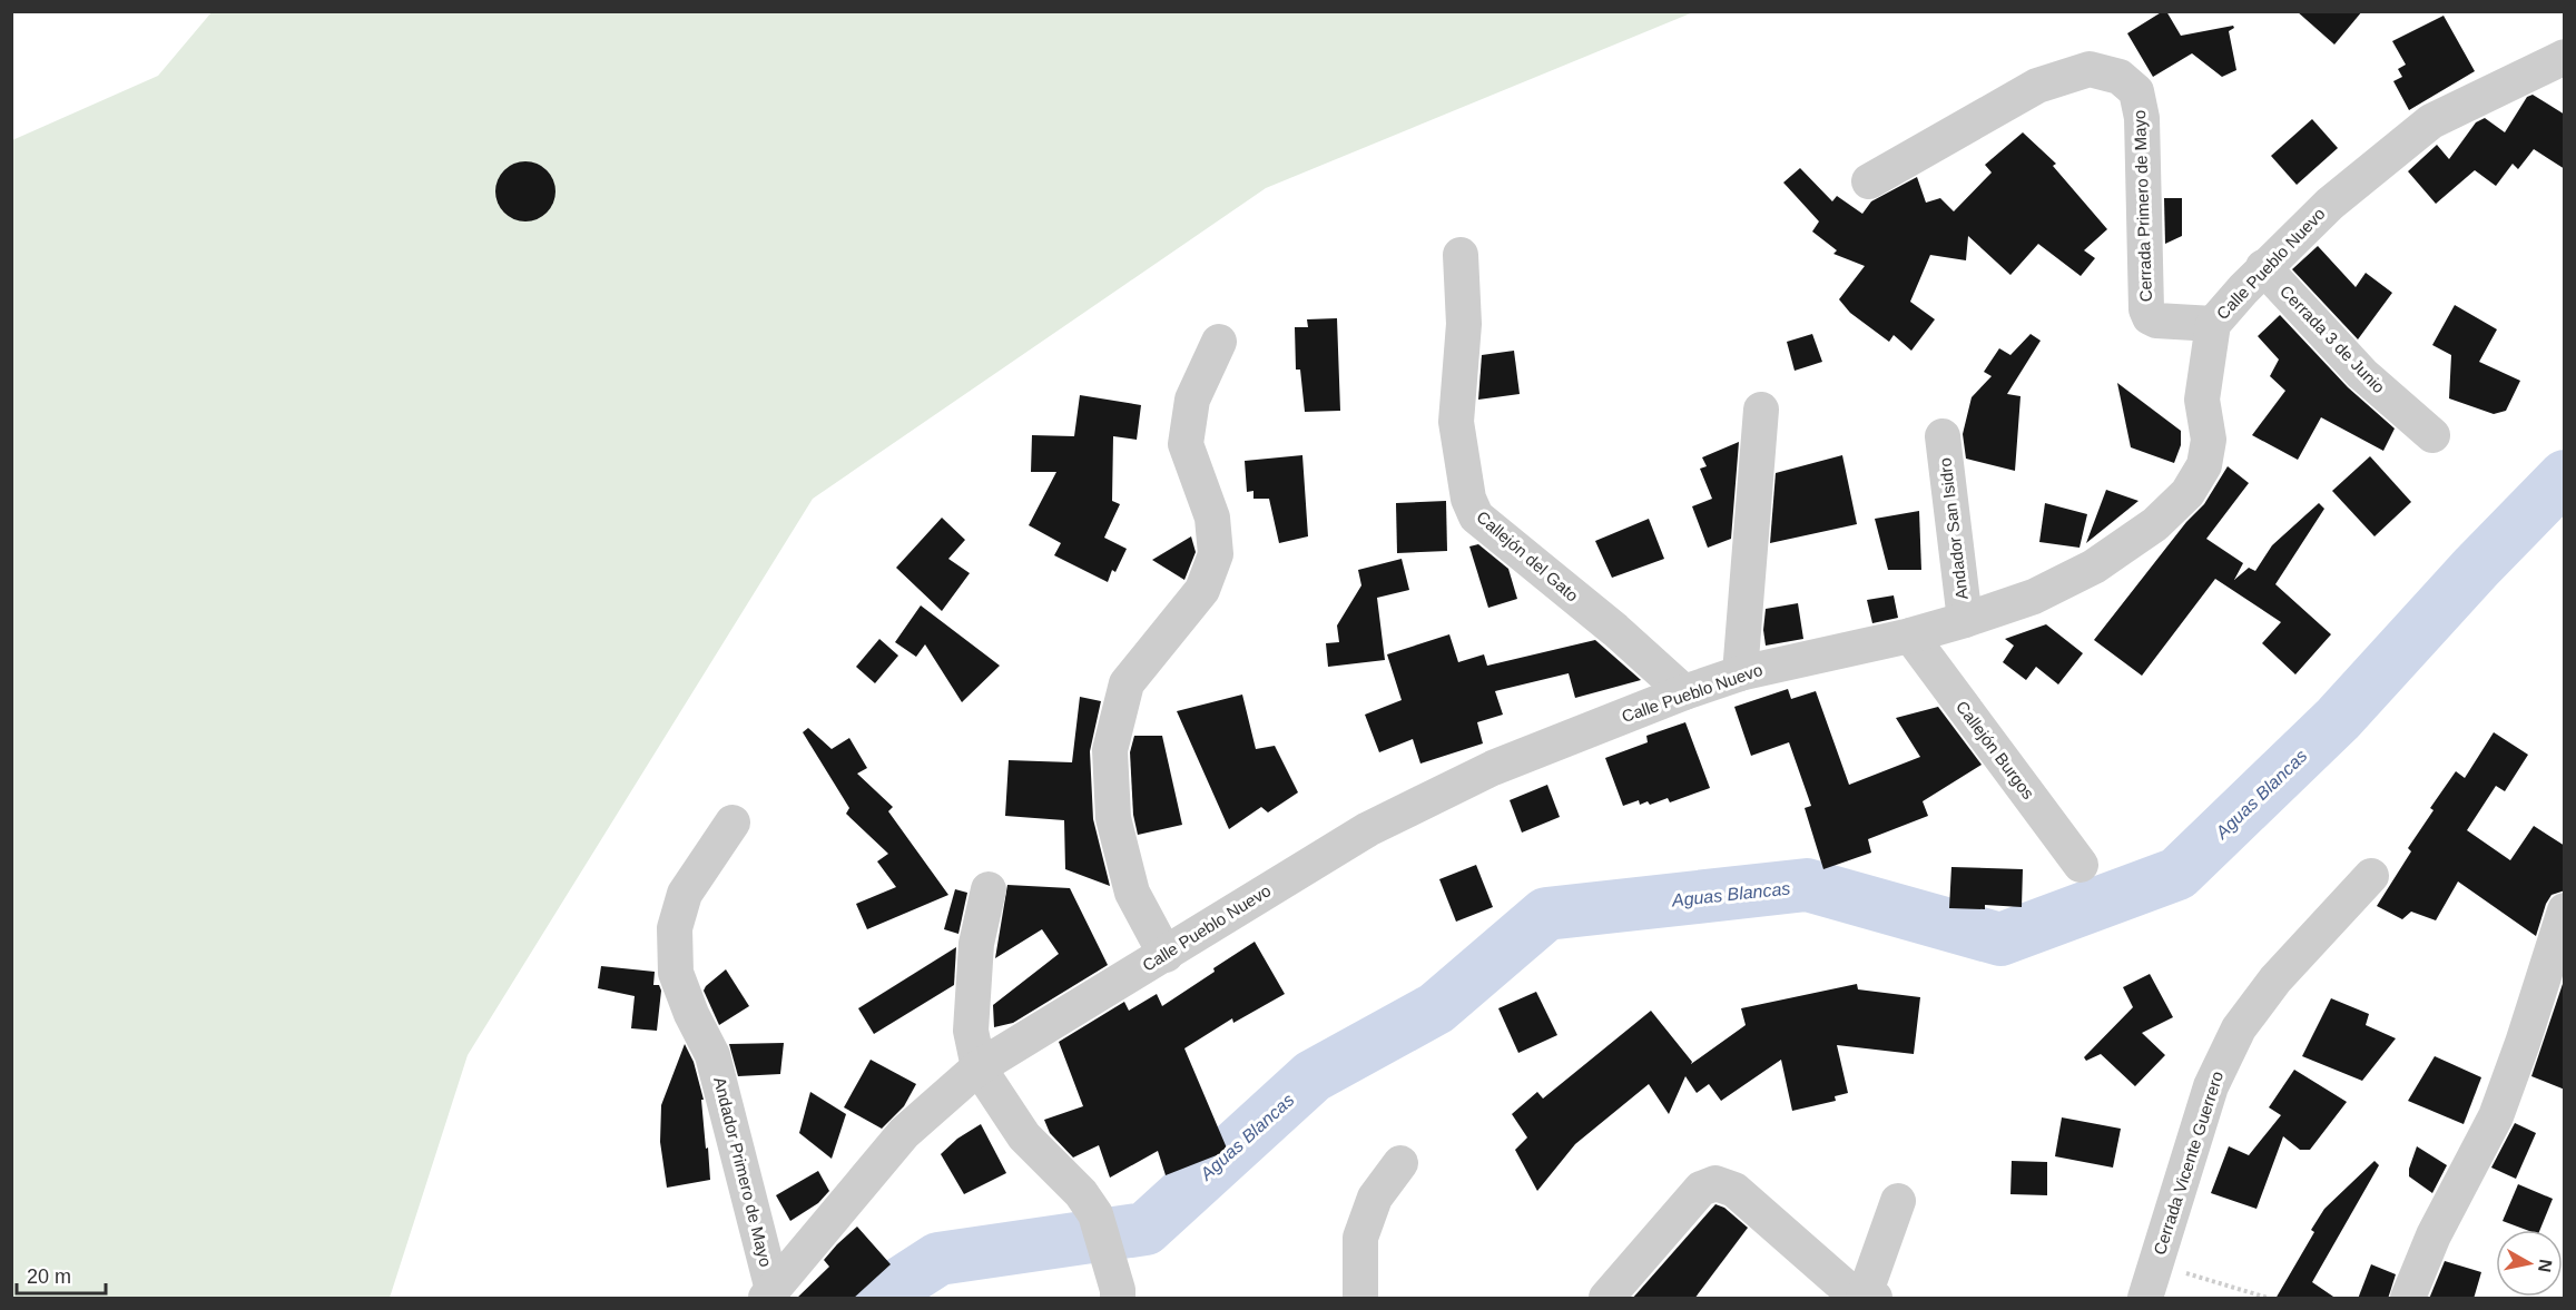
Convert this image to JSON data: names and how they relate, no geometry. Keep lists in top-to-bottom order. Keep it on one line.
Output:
{"streets":{"street":["Cerrada Primero de Mayo","Calle Pueblo Nuevo","Cerrada 3 de Junio","Andador San Isidro","Callejón del Gato","Callejón Burgos","Cerrada Vicente Guerrero","Andador Primero de Mayo"]},"crossings":[["Cerrada Primero de Mayo","Calle Pueblo Nuevo"],["Calle Pueblo Nuevo","Cerrada 3 de Junio"],["Calle Pueblo Nuevo","Andador San Isidro"],["Calle Pueblo Nuevo","Callejón del Gato"],["Calle Pueblo Nuevo","Callejón Burgos"],["Calle Pueblo Nuevo","Andador Primero de Mayo"]],"water":["Aguas Blancas"],"scale_bar":"20 m","north":"right"}
